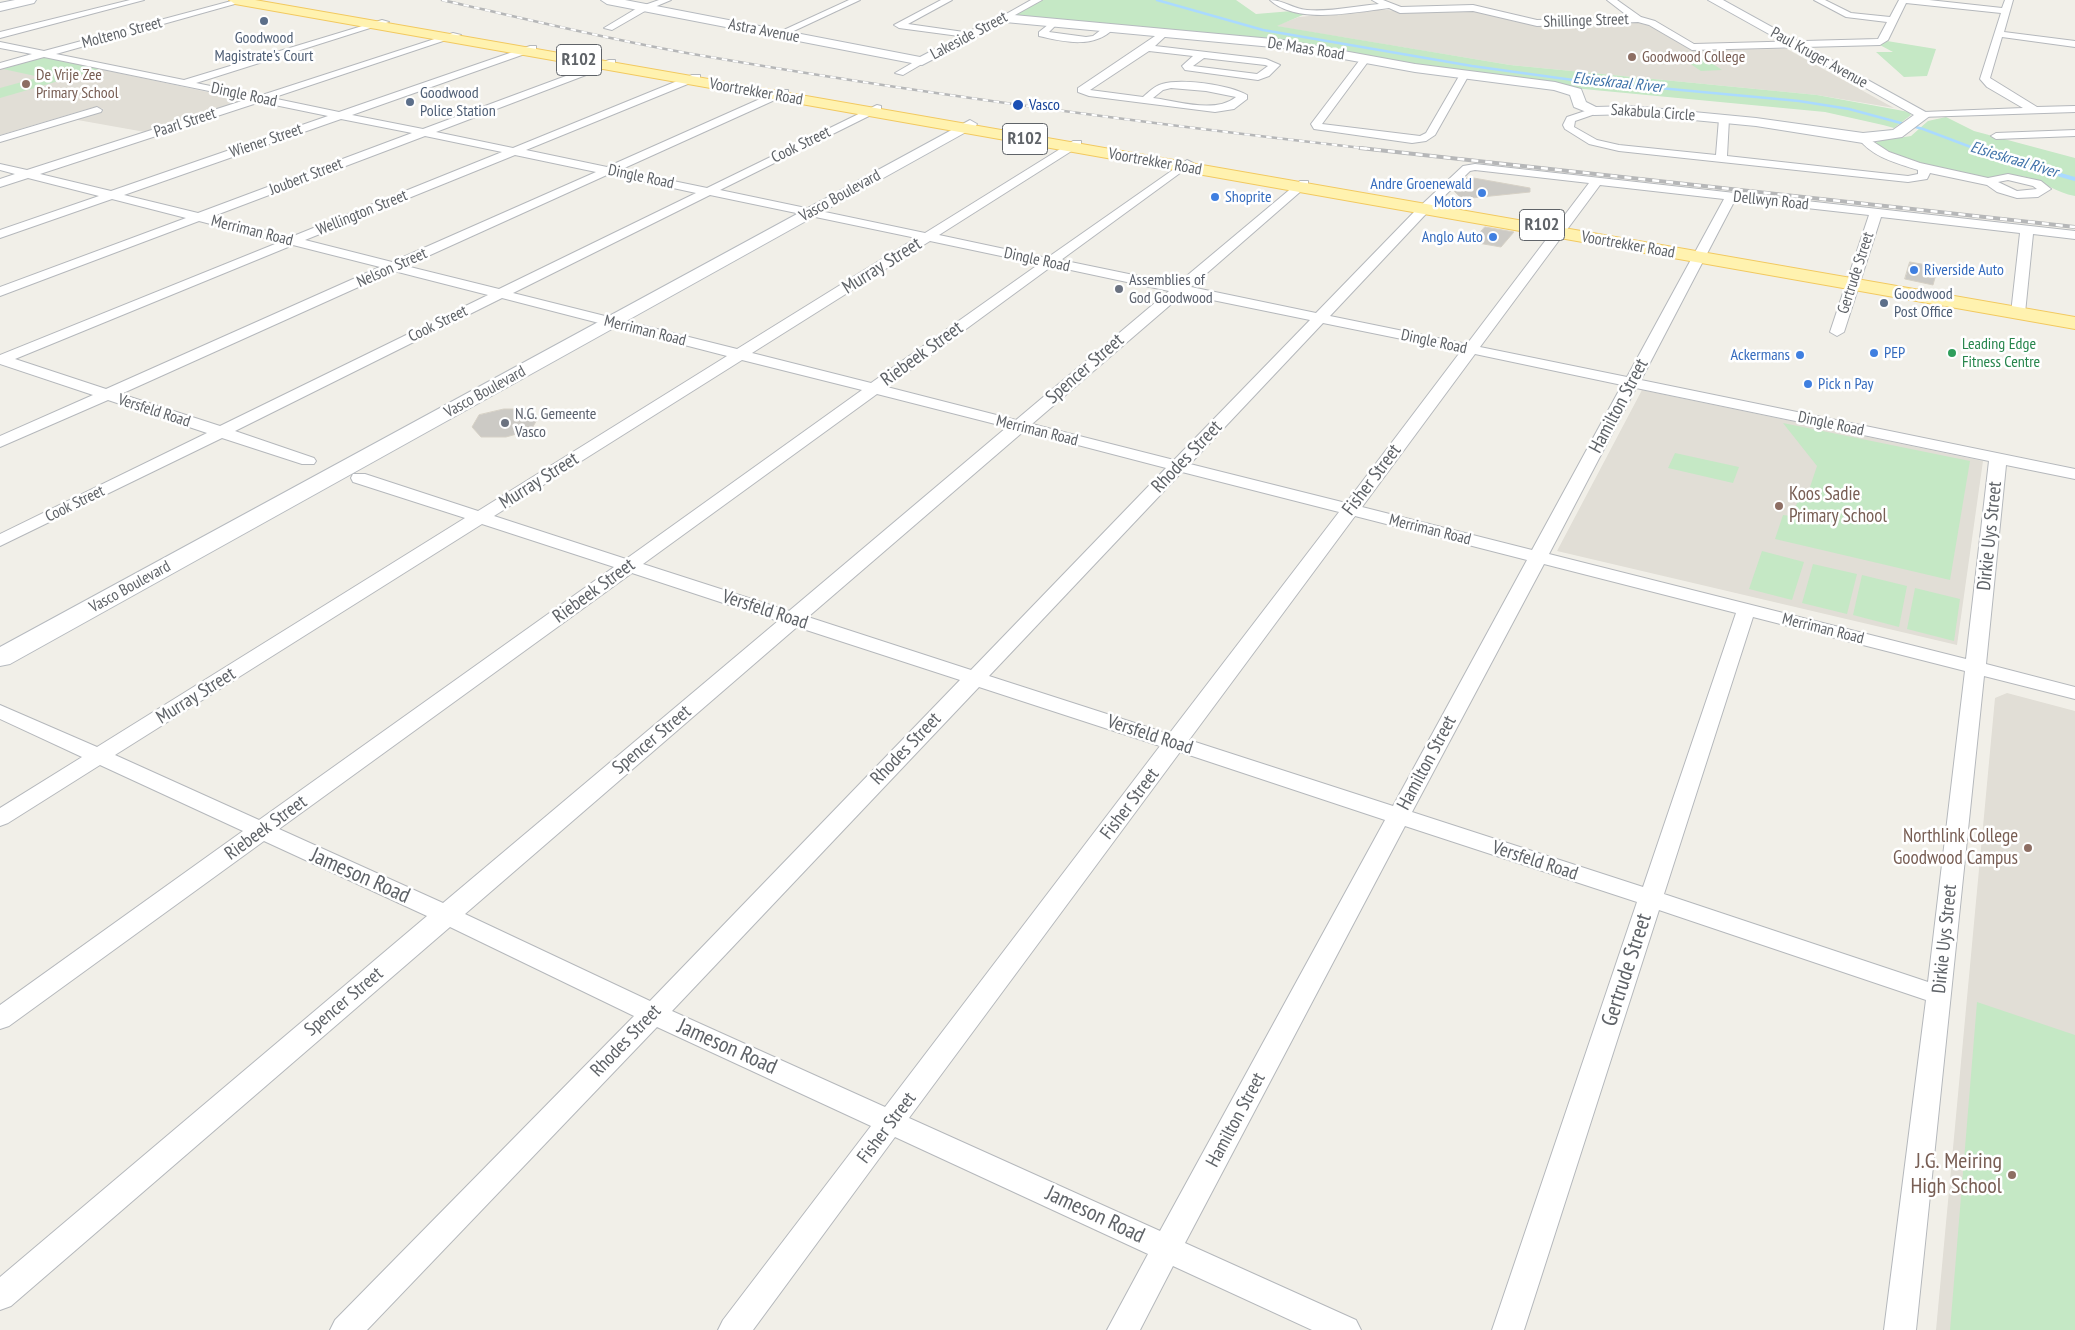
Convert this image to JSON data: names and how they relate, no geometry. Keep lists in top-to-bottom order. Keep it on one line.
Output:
{"streets":{"main road":["R102","Voortrekker Road"],"street":["Shillinge Street","Astra Avenue","Molteno Street","Lakeside Street","De Maas Road","Paul Kruger Avenue","Dingle Road","Sakabula Circle","Paarl Street","Wiener Street","Cook Street","Joubert Street","Vasco Boulevard","Dellwyn Road","Wellington Street","Merriman Road","Murray Street","Nelson Street","Gertrude Street","Riebeek Street","Spencer Street","Hamilton Street","Versfeld Road","Rhodes Street","Fisher Street","Dirkie Uys Street","Jameson Road"]},"crossings":[["Astra Avenue","Lakeside Street"],["Molteno Street","Voortrekker Road"],["Molteno Street","Dingle Road"],["Lakeside Street","De Maas Road"],["De Maas Road","Sakabula Circle"],["Paul Kruger Avenue","Sakabula Circle"],["Voortrekker Road","Paarl Street"],["Voortrekker Road","Wiener Street"],["Voortrekker Road","Cook Street"],["Voortrekker Road","Joubert Street"],["Voortrekker Road","Vasco Boulevard"],["Voortrekker Road","Wellington Street"],["Voortrekker Road","Murray Street"],["Voortrekker Road","Nelson Street"],["Voortrekker Road","Gertrude Street"],["Voortrekker Road","Riebeek Street"],["Voortrekker Road","Spencer Street"],["Voortrekker Road","Hamilton Street"],["Voortrekker Road","Rhodes Street"],["Voortrekker Road","Fisher Street"],["Dingle Road","Paarl Street"],["Dingle Road","Wiener Street"],["Dingle Road","Cook Street"],["Dingle Road","Joubert Street"],["Dingle Road","Vasco Boulevard"],["Dingle Road","Wellington Street"],["Dingle Road","Murray Street"],["Dingle Road","Nelson Street"],["Dingle Road","Riebeek Street"],["Dingle Road","Spencer Street"],["Dingle Road","Hamilton Street"],["Dingle Road","Rhodes Street"],["Dingle Road","Fisher Street"],["Dingle Road","Dirkie Uys Street"],["Paarl Street","Merriman Road"],["Wiener Street","Merriman Road"],["Cook Street","Merriman Road"],["Cook Street","Versfeld Road"],["Joubert Street","Merriman Road"],["Vasco Boulevard","Merriman Road"],["Dellwyn Road","Gertrude Street"],["Dellwyn Road","Hamilton Street"],["Dellwyn Road","Rhodes Street"],["Dellwyn Road","Fisher Street"],["Wellington Street","Merriman Road"],["Wellington Street","Versfeld Road"],["Merriman Road","Murray Street"],["Merriman Road","Nelson Street"],["Merriman Road","Gertrude Street"],["Merriman Road","Riebeek Street"],["Merriman Road","Spencer Street"],["Merriman Road","Hamilton Street"],["Merriman Road","Rhodes Street"],["Merriman Road","Fisher Street"],["Merriman Road","Dirkie Uys Street"],["Murray Street","Versfeld Road"],["Murray Street","Jameson Road"],["Nelson Street","Versfeld Road"],["Gertrude Street","Versfeld Road"],["Riebeek Street","Versfeld Road"],["Riebeek Street","Jameson Road"],["Spencer Street","Versfeld Road"],["Spencer Street","Jameson Road"],["Hamilton Street","Versfeld Road"],["Hamilton Street","Jameson Road"],["Versfeld Road","Rhodes Street"],["Versfeld Road","Fisher Street"],["Versfeld Road","Dirkie Uys Street"],["Rhodes Street","Jameson Road"],["Fisher Street","Jameson Road"]],"water":["Elsieskraal River"],"places":["Goodwood Magistrate's Court","Goodwood College","De Vrije Zee Primary School","Goodwood Police Station","Vasco","Andre Groenewald Motors","Shoprite","Anglo Auto","Riverside Auto","Assemblies of God Goodwood","Goodwood Post Office","PEP","Leading Edge Fitness Centre","Ackermans","Pick n Pay","N.G. Gemeente Vasco","Koos Sadie Primary School","Northlink College Goodwood Campus","J.G. Meiring High School"]}
